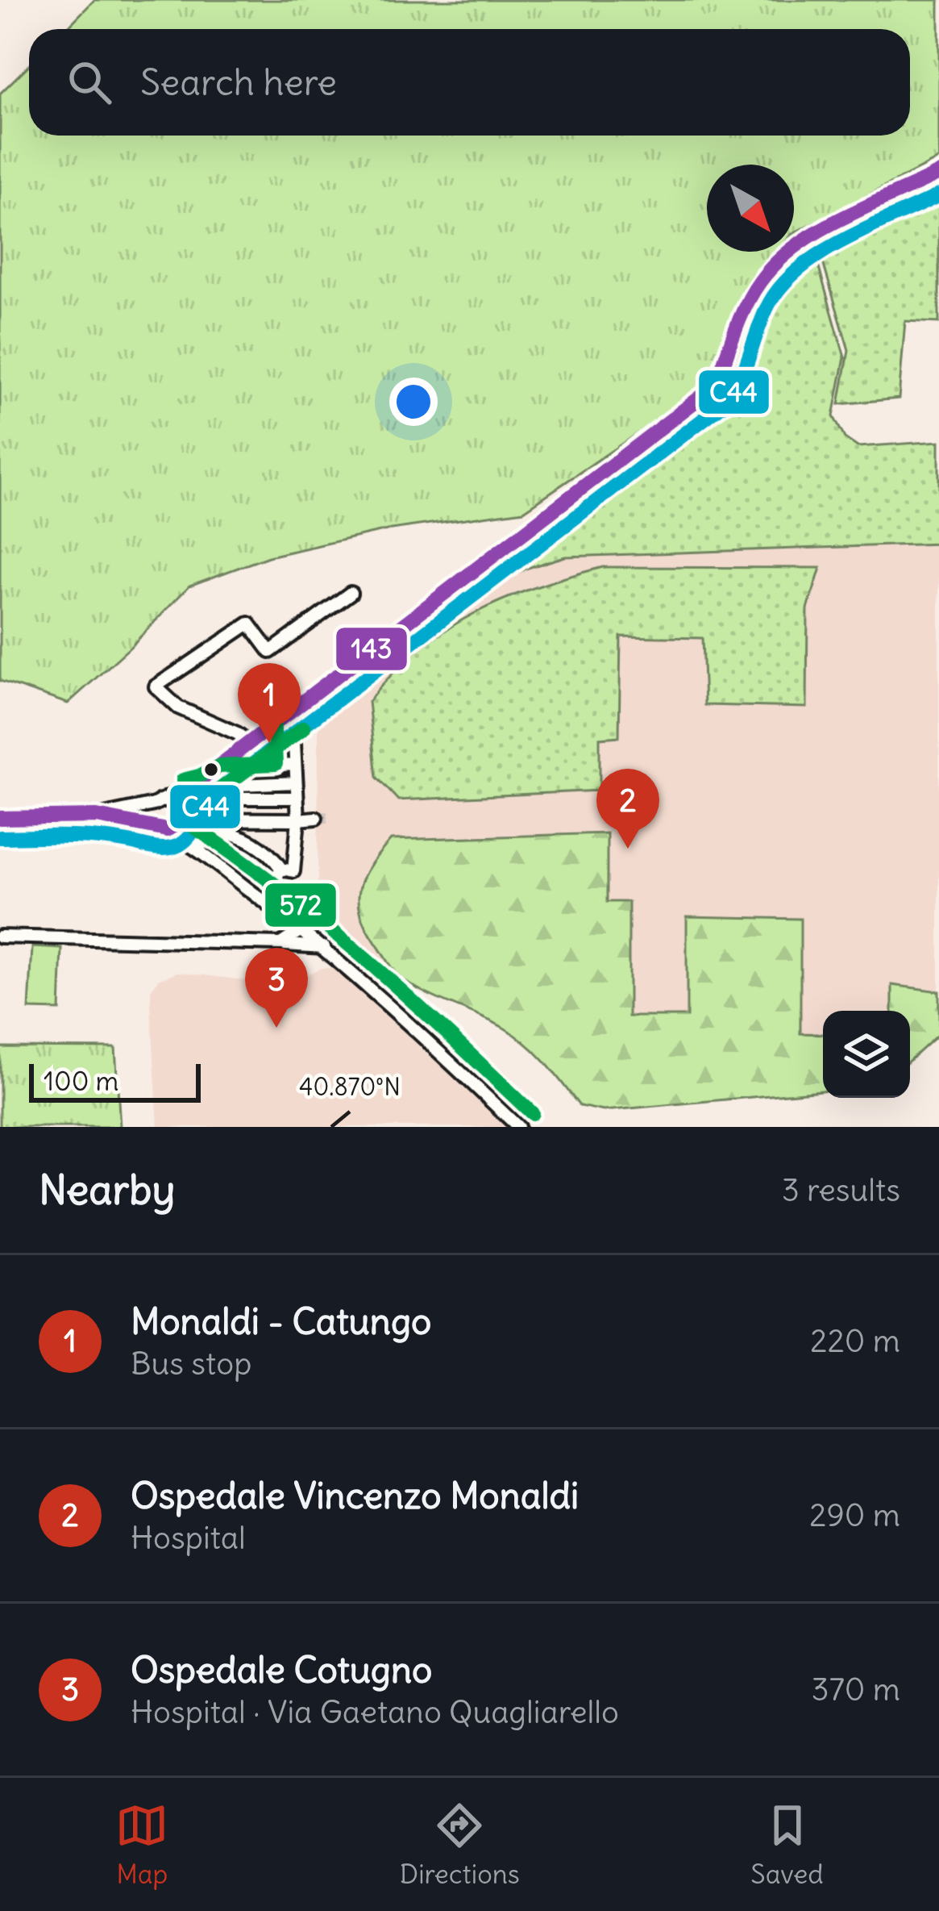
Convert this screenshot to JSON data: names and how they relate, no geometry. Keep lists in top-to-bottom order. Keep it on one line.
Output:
{"lines":["transit line 143","transit line C44","transit line 572"],"scale_bar":"100 m","north":"bottom right","page":{"search":"Search here","pins":["1","2","3"],"scale":"100 m","heading":["Nearby","3 results"],"list":[{"mark":"1","name":"Monaldi - Catungo","note":"Bus stop","value":"220 m"},{"mark":"2","name":"Ospedale Vincenzo Monaldi","note":"Hospital","value":"290 m"},{"mark":"3","name":"Ospedale Cotugno","note":"Hospital · Via Gaetano Quagliarello","value":"370 m"}],"nav":["Map","Directions","Saved"]},"coordinates":["40.870°N"]}
